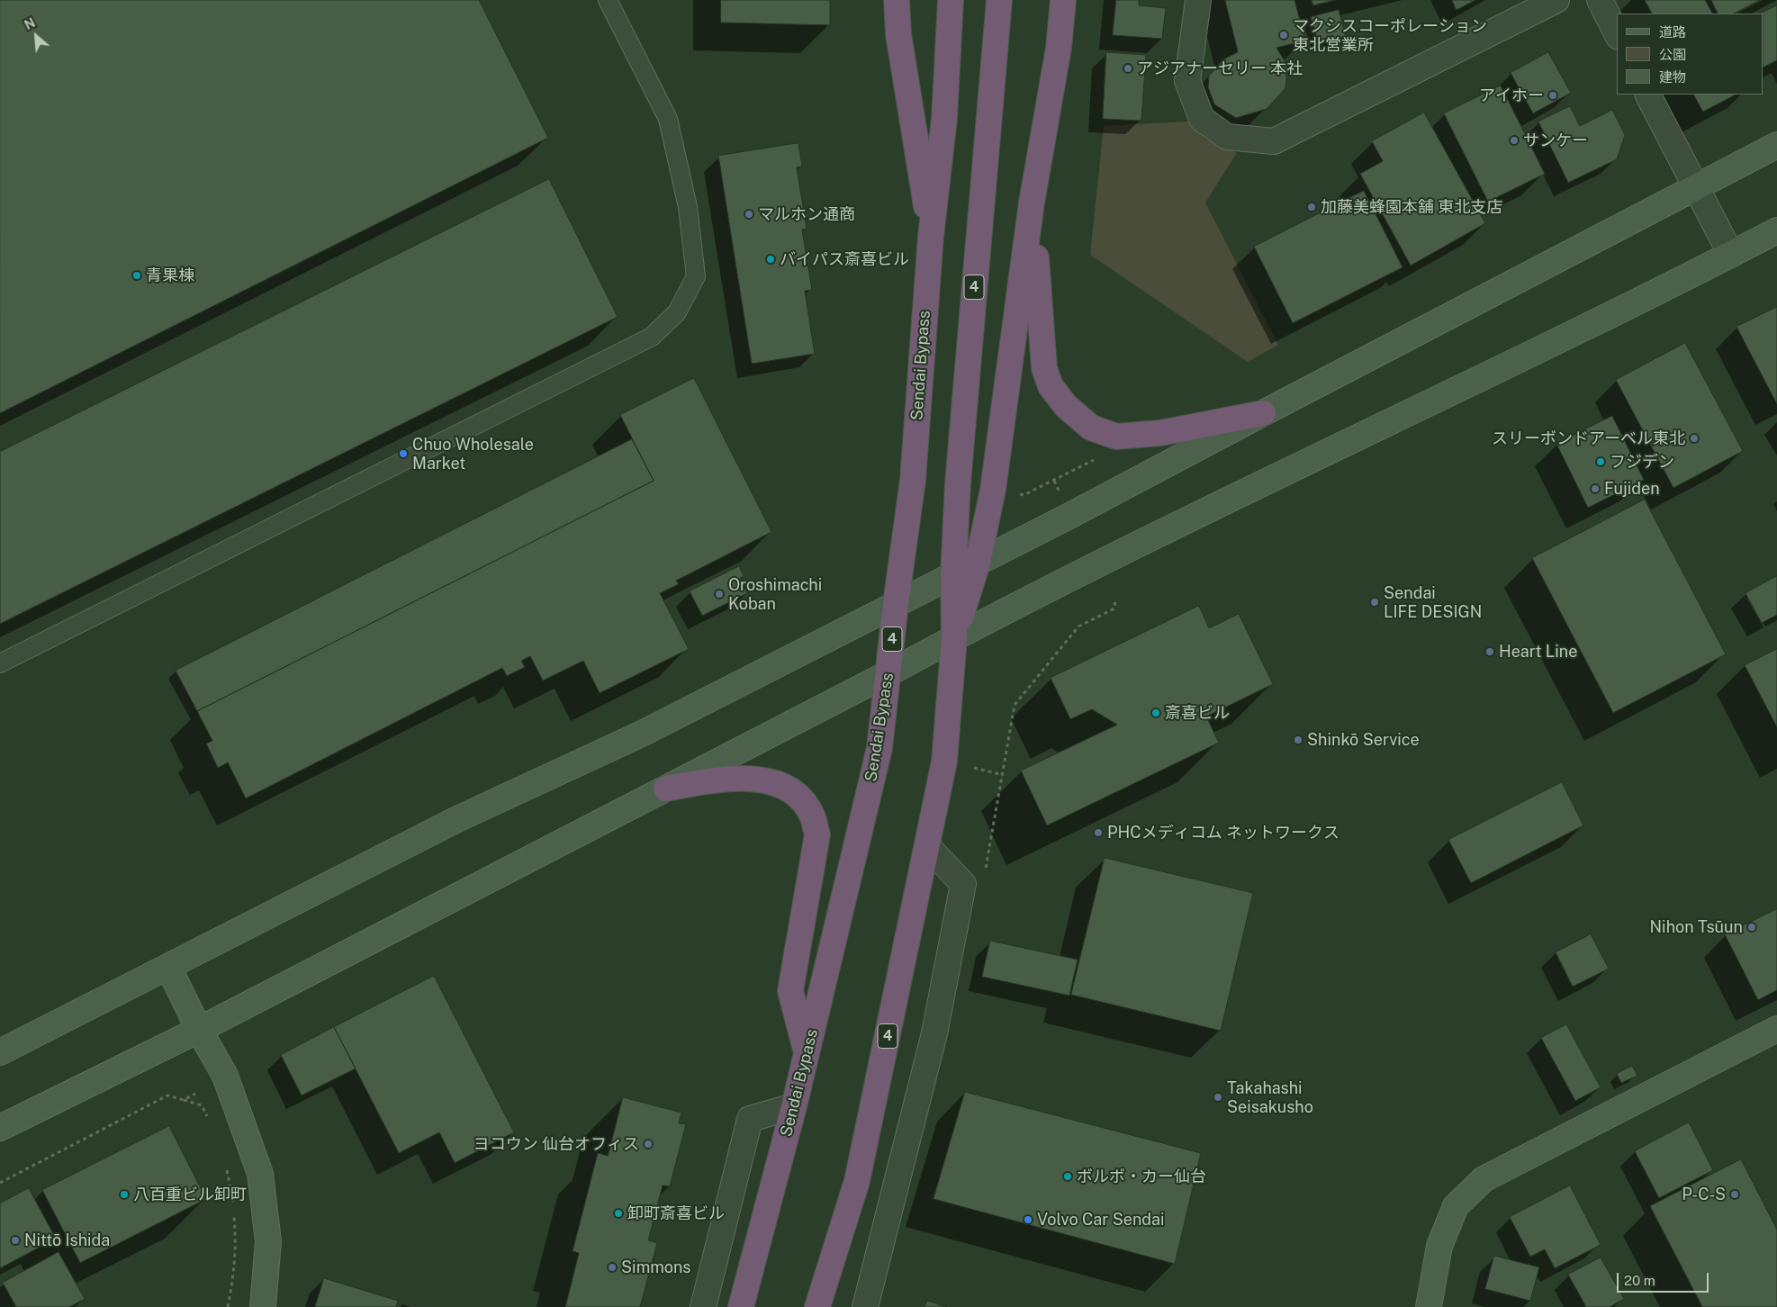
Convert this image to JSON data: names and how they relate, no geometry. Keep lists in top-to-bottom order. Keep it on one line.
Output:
{"streets":{"highway":["4","Sendai Bypass"]},"crossings":[["4","Sendai Bypass"]],"places":["マクシスコーポレーション 東北営業所","アジアナーセリー 本社","アイホー","サンケー","加藤美蜂園本舗 東北支店","マルホン通商","バイパス斎喜ビル","青果棟","スリーボンドアーベル東北","Chuo Wholesale Market","フジデン","Fujiden","Oroshimachi Koban","Sendai LIFE DESIGN","Heart Line","斎喜ビル","Shinkō Service","PHCメディコム ネットワークス","Nihon Tsūun","Takahashi Seisakusho","ヨコウン 仙台オフィス","ボルボ・カー仙台","八百重ビル卸町","P-C-S","卸町斎喜ビル","Volvo Car Sendai","Nittō Ishida","Simmons"],"legend":["道路","公園","建物"],"scale_bar":"20 m","north":"top left"}
